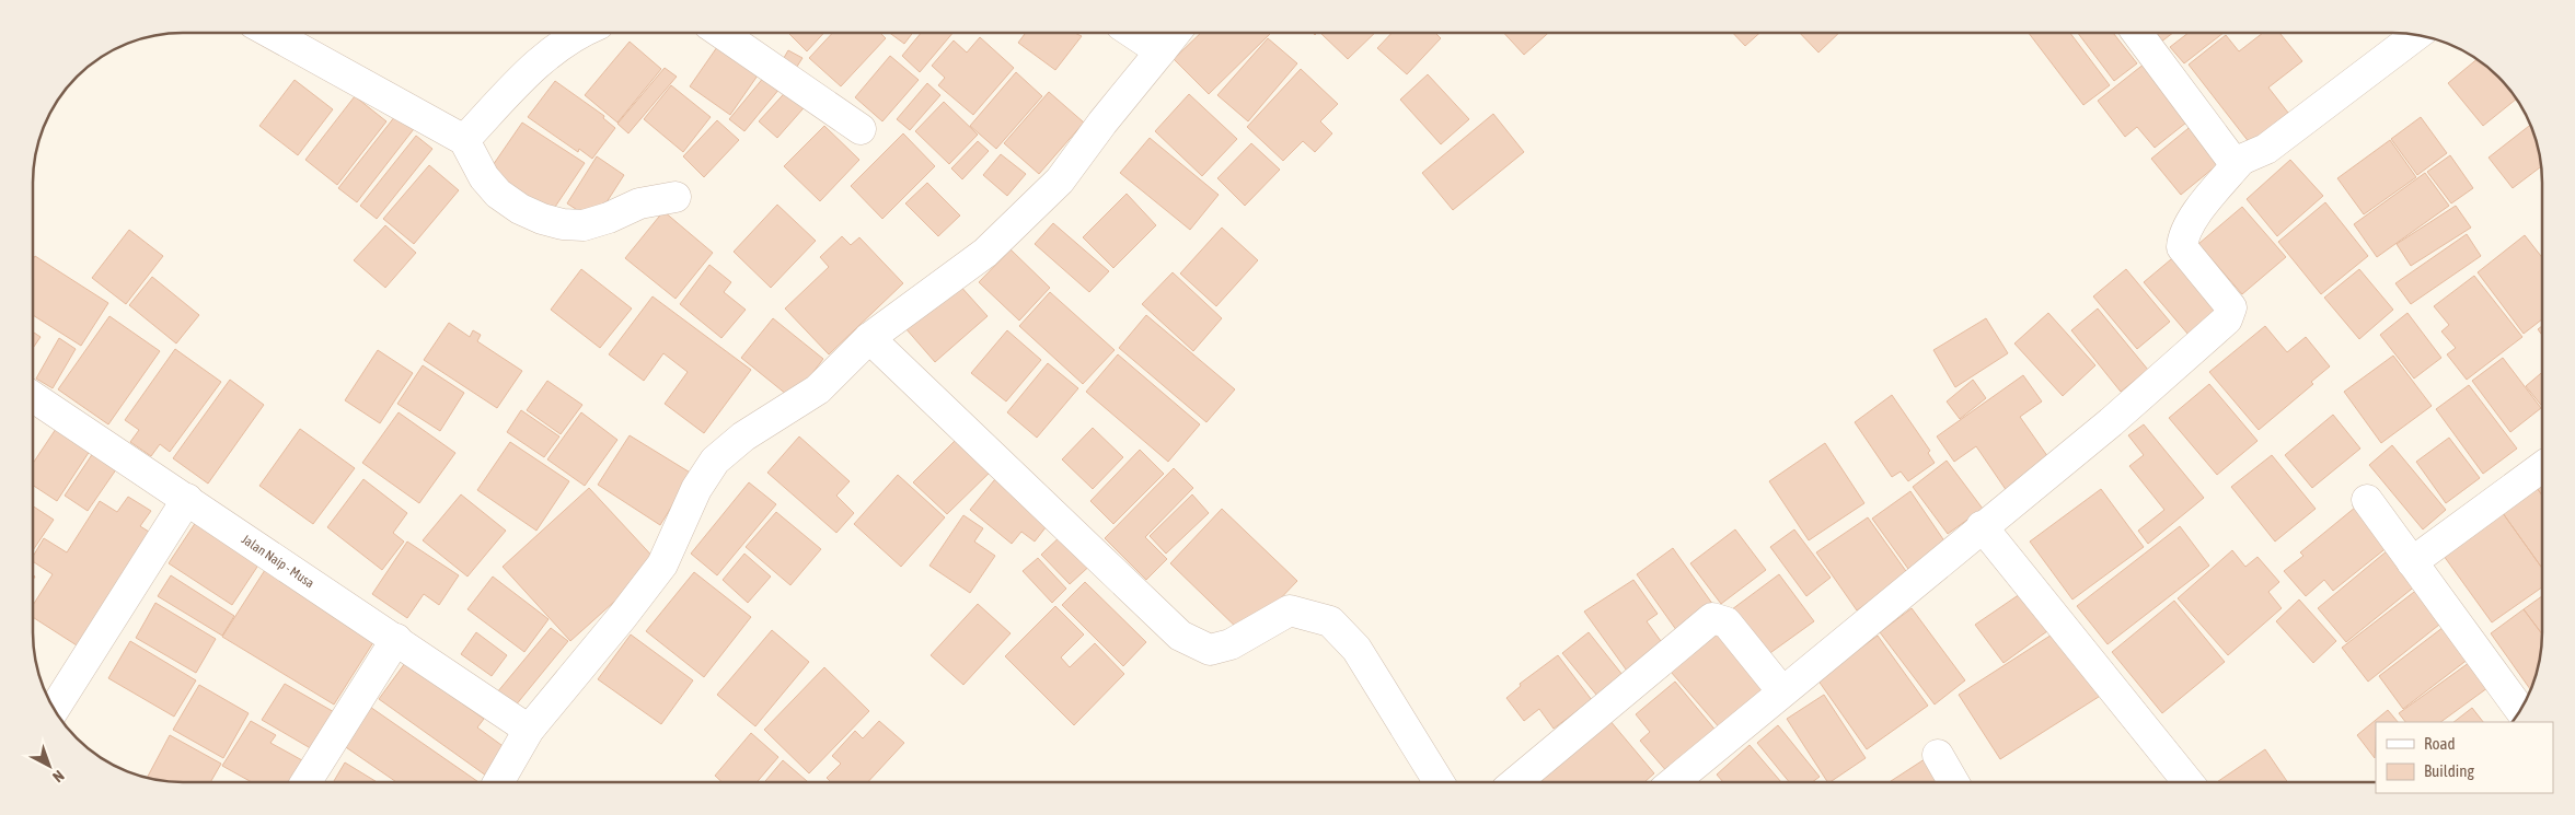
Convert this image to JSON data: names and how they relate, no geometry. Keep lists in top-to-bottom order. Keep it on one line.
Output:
{"streets":{"street":["Jalan Naip - Musa"]},"legend":["Road","Building"],"north":"bottom right"}
